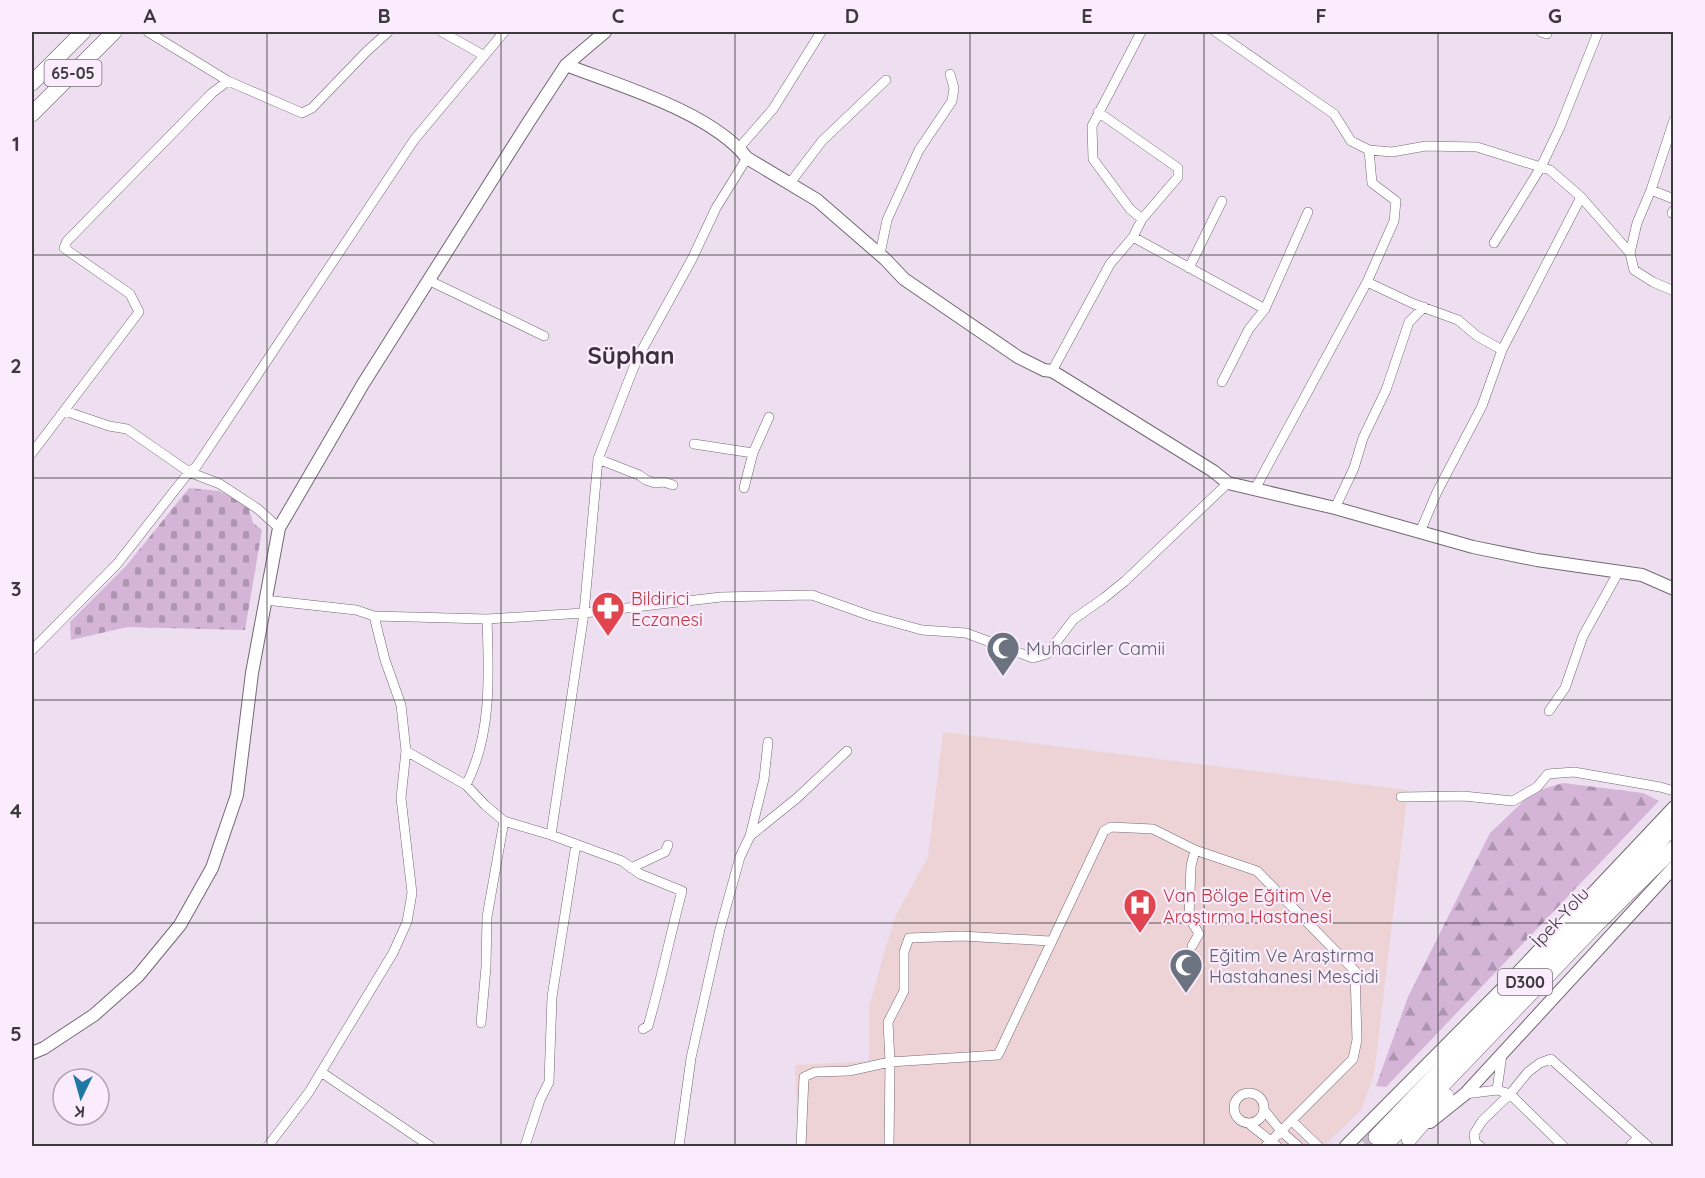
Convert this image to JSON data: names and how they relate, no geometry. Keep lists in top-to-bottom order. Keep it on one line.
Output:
{"streets":{"highway":["65-05","İpek Yolu","D300"]},"districts":["Süphan"],"places":{"pharmacy":["Bildirici Eczanesi"],"mosque":["Muhacirler Camii","Eğitim Ve Araştırma Hastahanesi Mescidi"],"hospital":["Van Bölge Eğitim Ve Araştırma Hastanesi"]},"north":"bottom","grid":{"columns":["A","B","C","D","E","F","G"],"rows":["1","2","3","4","5"]}}
